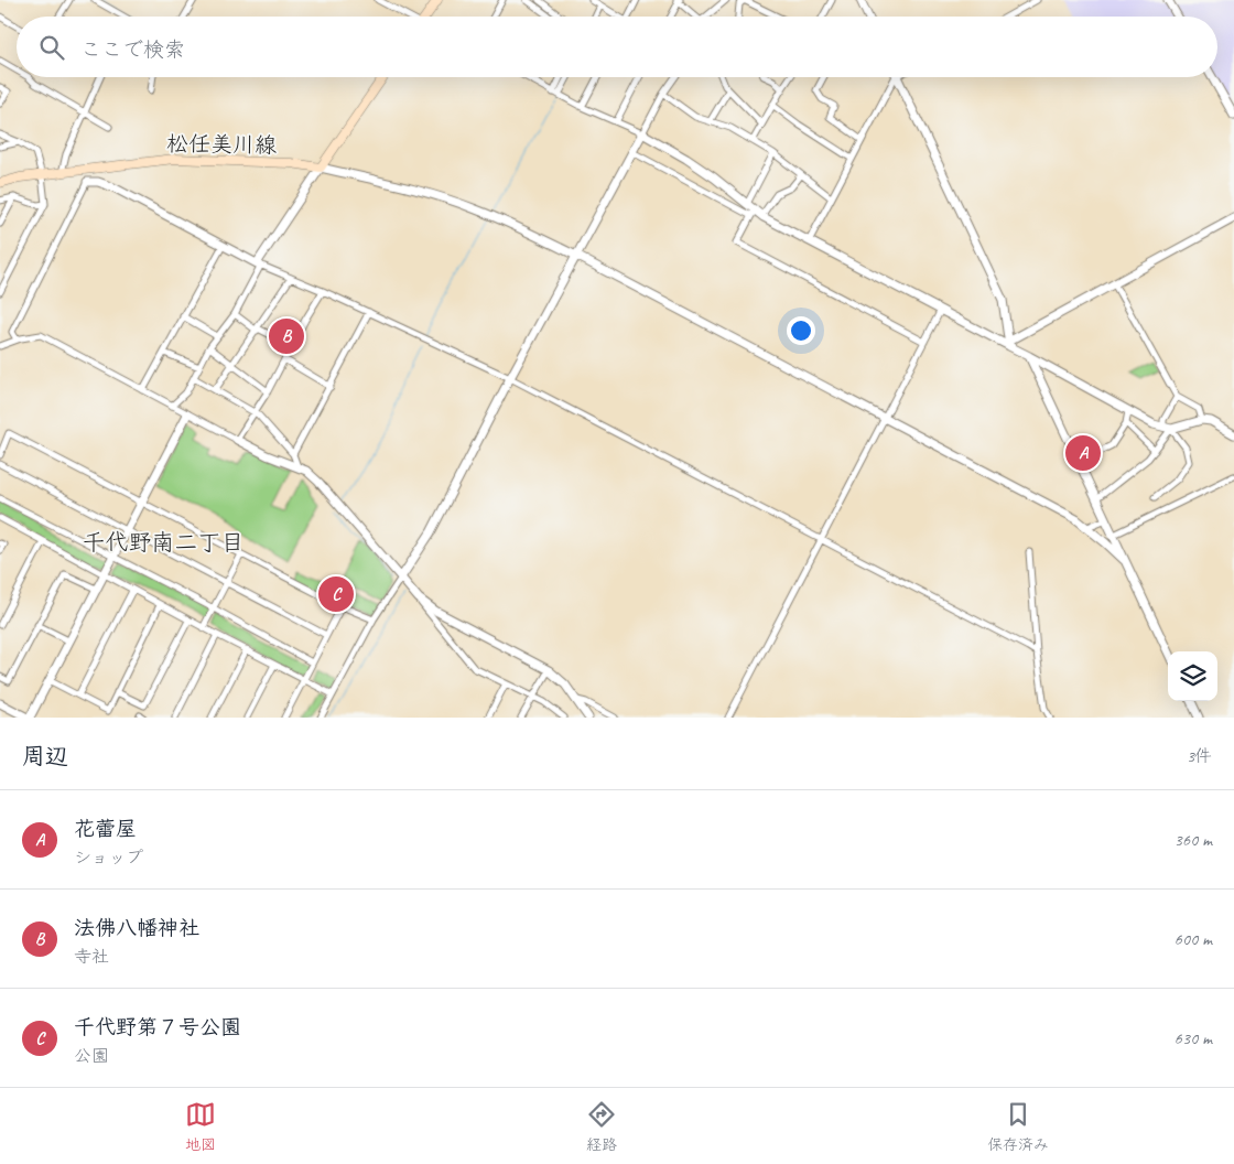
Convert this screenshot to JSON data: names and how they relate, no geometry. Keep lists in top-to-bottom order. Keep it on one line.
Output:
{"streets":{"main road":["松任美川線"]},"districts":["千代野南二丁目"],"page":{"search":"ここで検索","pins":["B","A","C"],"heading":["周辺","3件"],"list":[{"mark":"A","name":"花蕾屋","note":"ショップ","value":"360 m"},{"mark":"B","name":"法佛八幡神社","note":"寺社","value":"600 m"},{"mark":"C","name":"千代野第７号公園","note":"公園","value":"630 m"}],"nav":["地図","経路","保存済み"]}}
